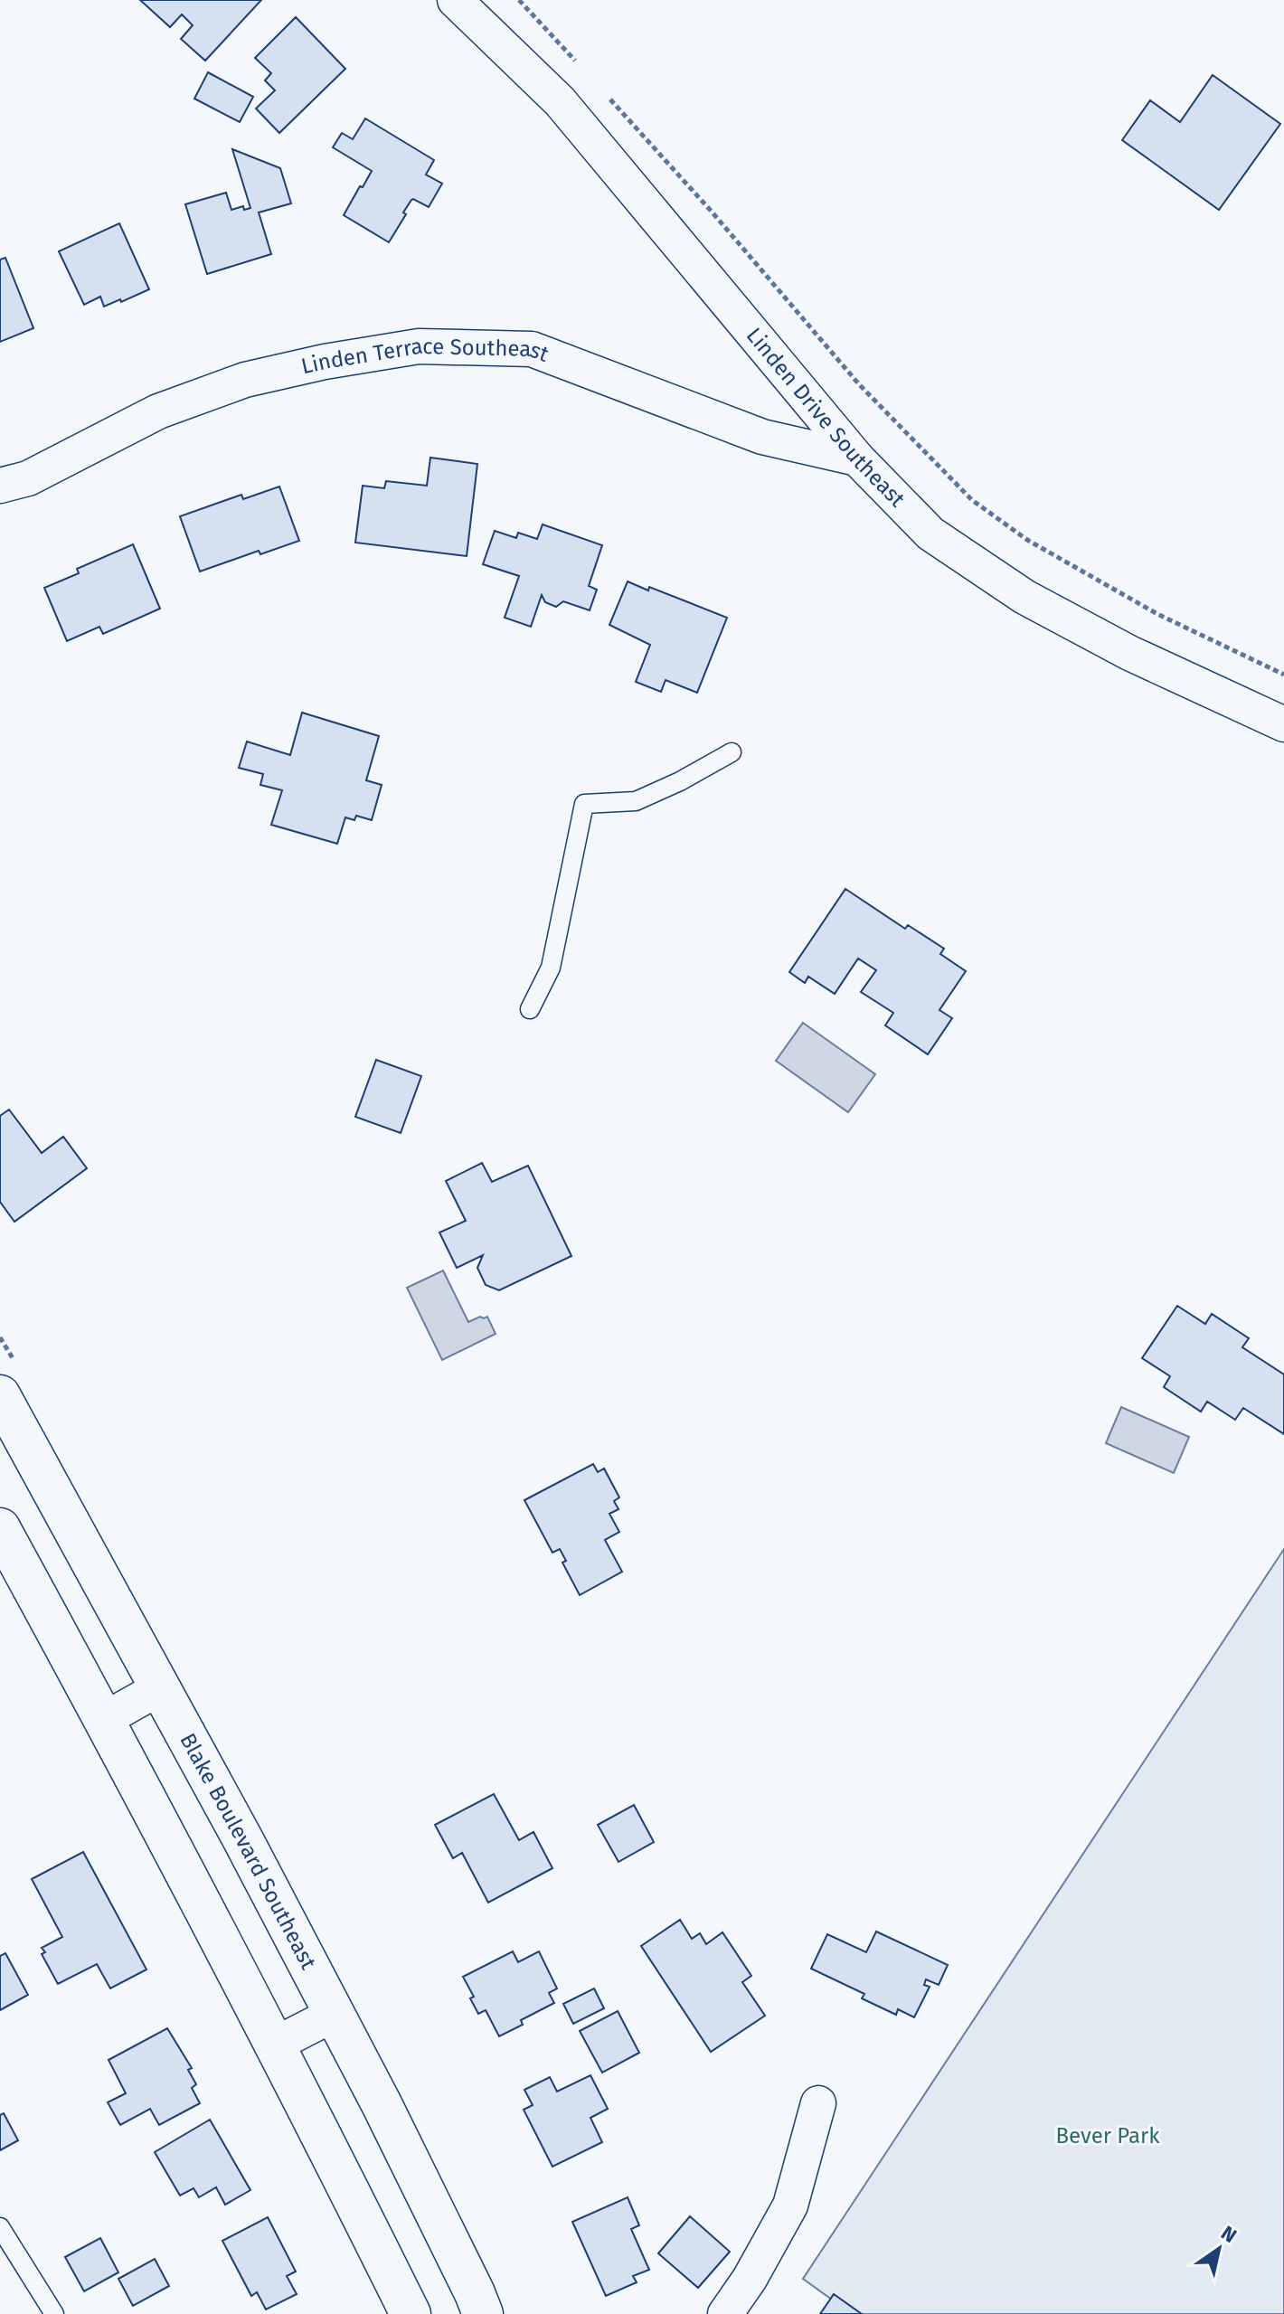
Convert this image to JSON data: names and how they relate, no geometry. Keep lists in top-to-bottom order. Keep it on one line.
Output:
{"streets":{"street":["Linden Terrace Southeast","Linden Drive Southeast","Blake Boulevard Southeast"]},"crossings":[["Linden Terrace Southeast","Linden Drive Southeast"]],"parks":["Bever Park"],"north":"top right"}
